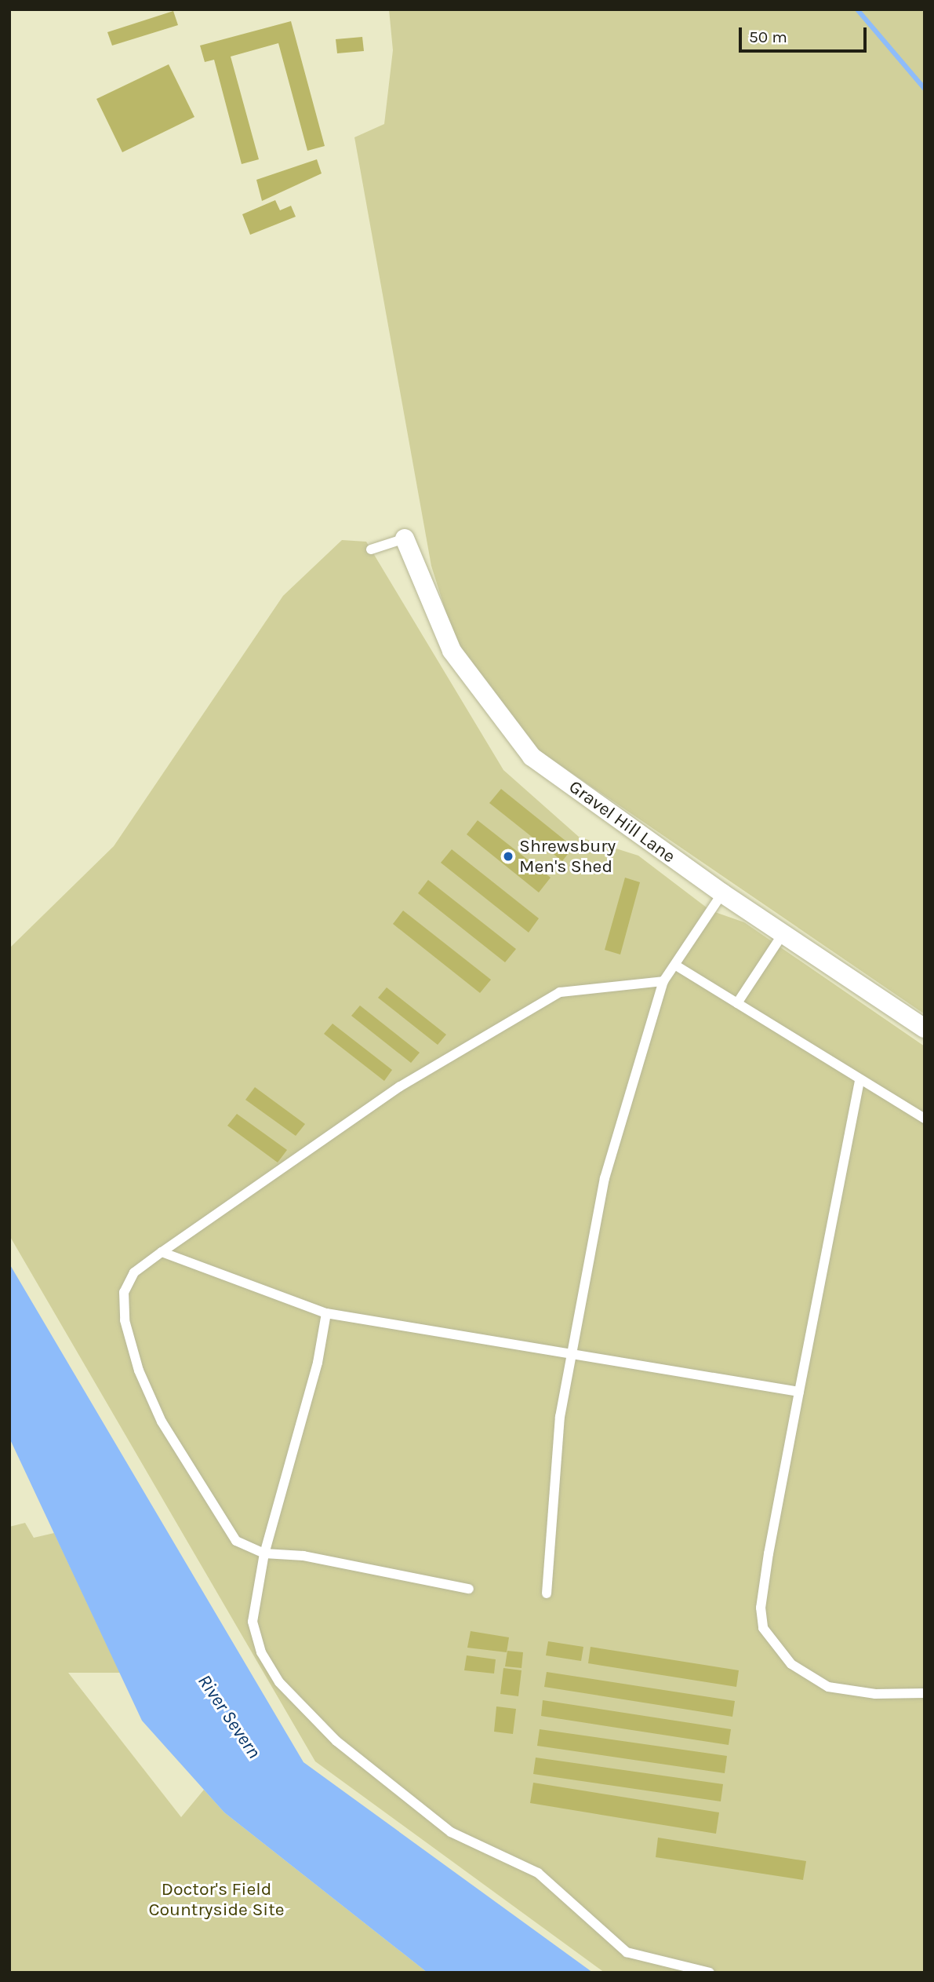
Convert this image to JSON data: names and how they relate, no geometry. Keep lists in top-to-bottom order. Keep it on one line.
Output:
{"streets":{"street":["Gravel Hill Lane"]},"water":["River Severn"],"parks":["Doctor's Field Countryside Site"],"places":["Shrewsbury Men's Shed"],"scale_bar":"50 m"}
